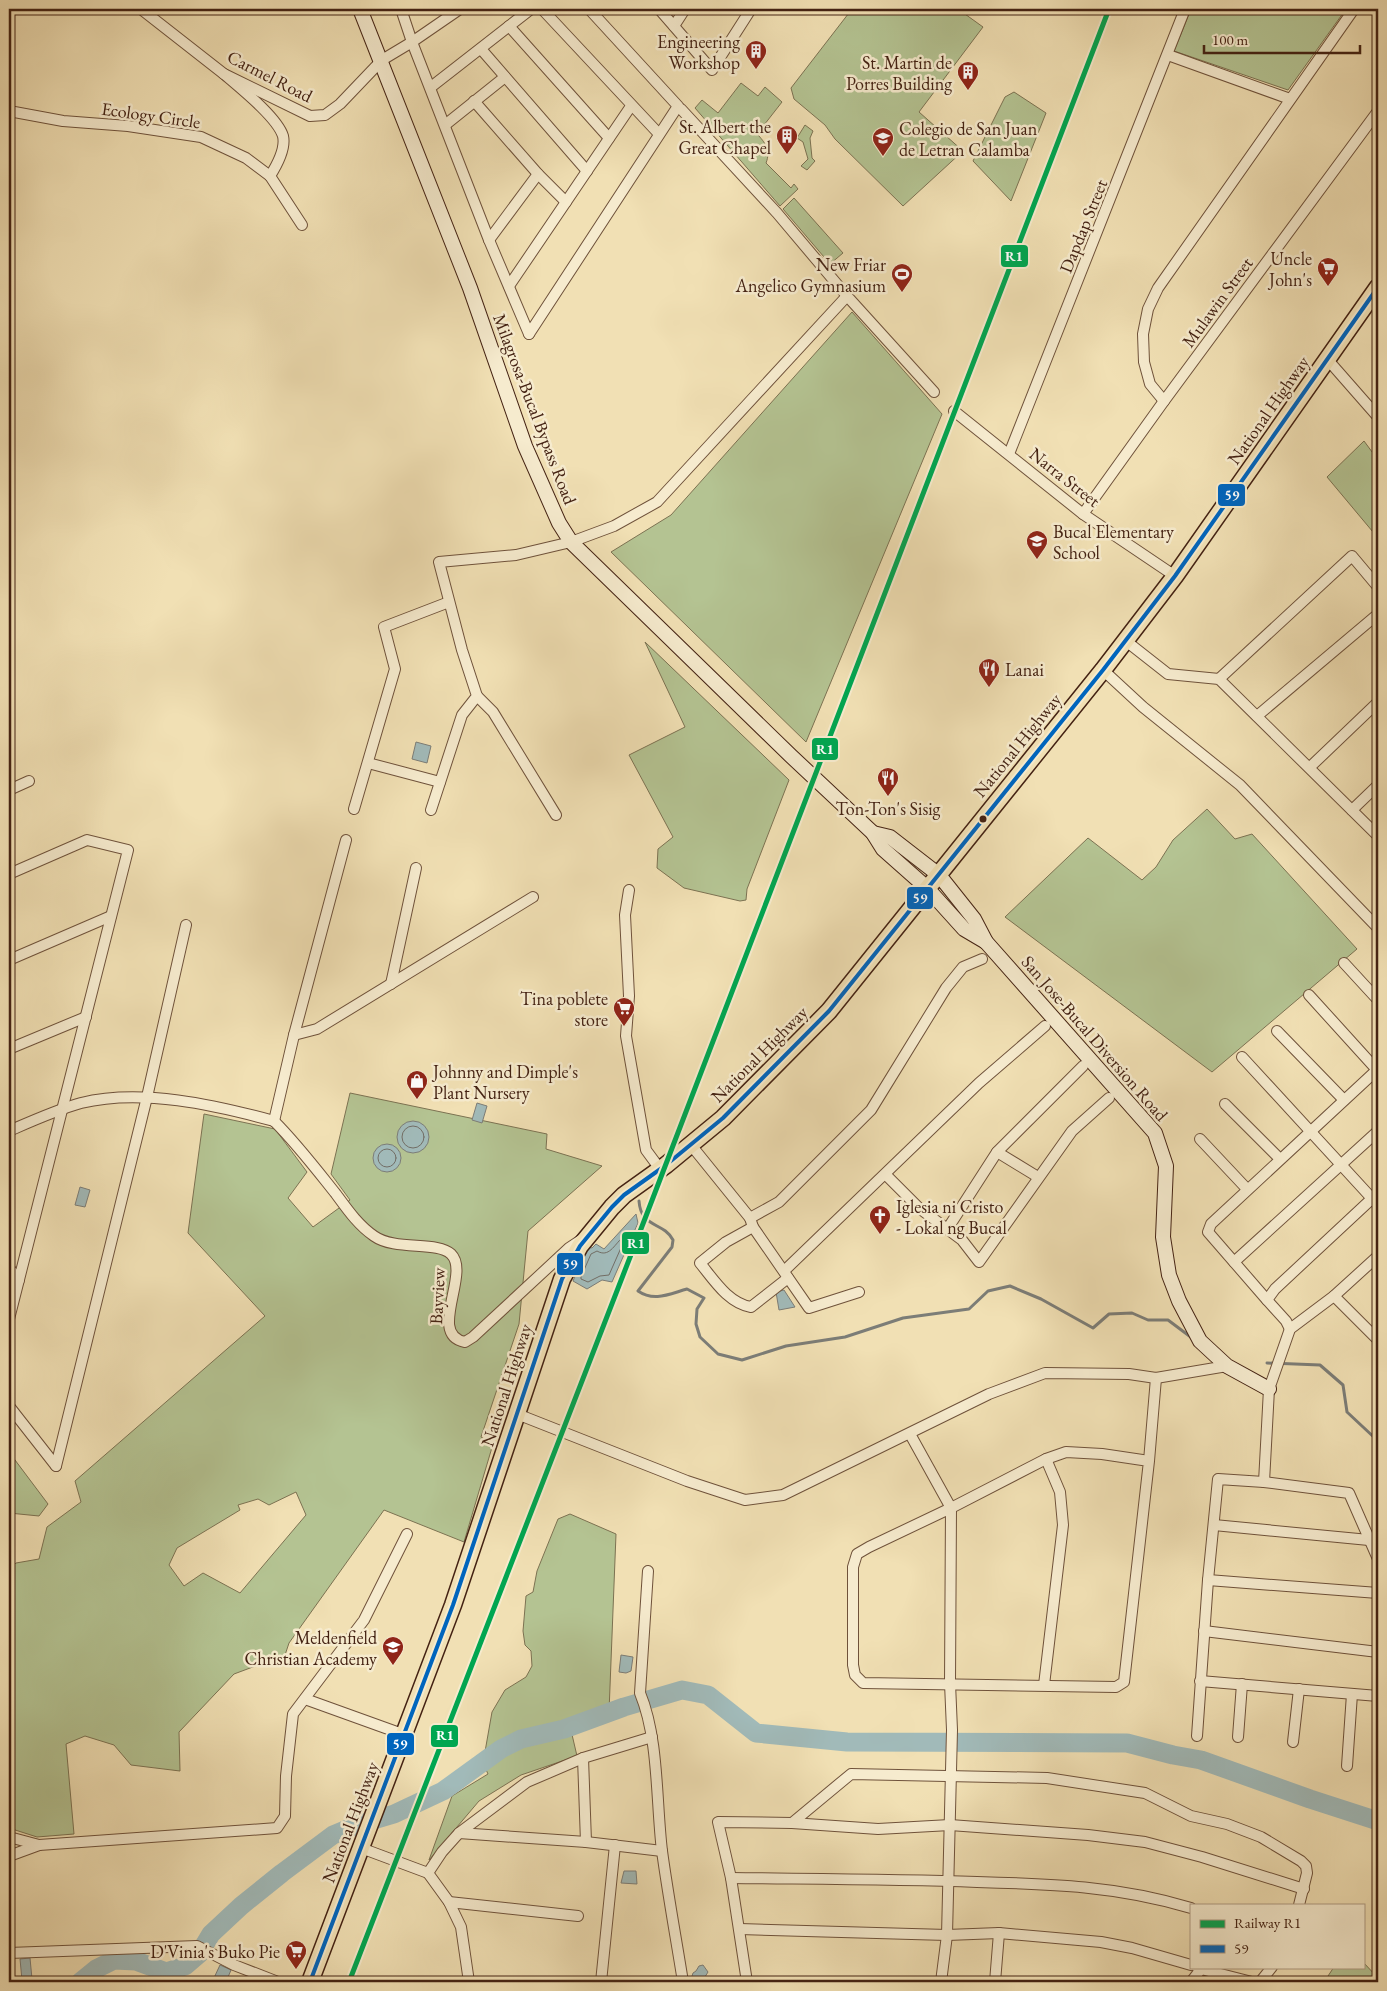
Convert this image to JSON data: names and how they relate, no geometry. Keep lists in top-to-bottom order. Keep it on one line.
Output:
{"streets":{"main road":["Milagrosa-Bucal Bypass Road","National Highway","San Jose-Bucal Diversion Road"],"street":["Carmel Road","Ecology Circle","Dapdap Street","Mulawin Street","Narra Street","Bayview"]},"crossings":[["Carmel Road","Milagrosa-Bucal Bypass Road"],["Dapdap Street","Narra Street"],["Mulawin Street","Narra Street"],["Milagrosa-Bucal Bypass Road","National Highway"],["Milagrosa-Bucal Bypass Road","San Jose-Bucal Diversion Road"],["National Highway","Narra Street"],["National Highway","San Jose-Bucal Diversion Road"],["National Highway","Bayview"]],"places":{"building":["Engineering Workshop","St. Martin de Porres Building","St. Albert the Great Chapel"],"school or university":["Colegio de San Juan de Letran Calamba","Bucal Elementary School","Meldenfield Christian Academy"],"supermarket":["Uncle John's","Tina poblete store","D'Vinia's Buko Pie"],"sports":["New Friar Angelico Gymnasium"],"restaurant":["Lanai","Ton-Ton's Sisig"],"shop":["Johnny and Dimple's Plant Nursery"],"church":["Iglesia ni Cristo - Lokal ng Bucal"]},"lines":["rail line R1","transit line 59"],"legend":["Railway R1","59"],"scale_bar":"100 m"}
